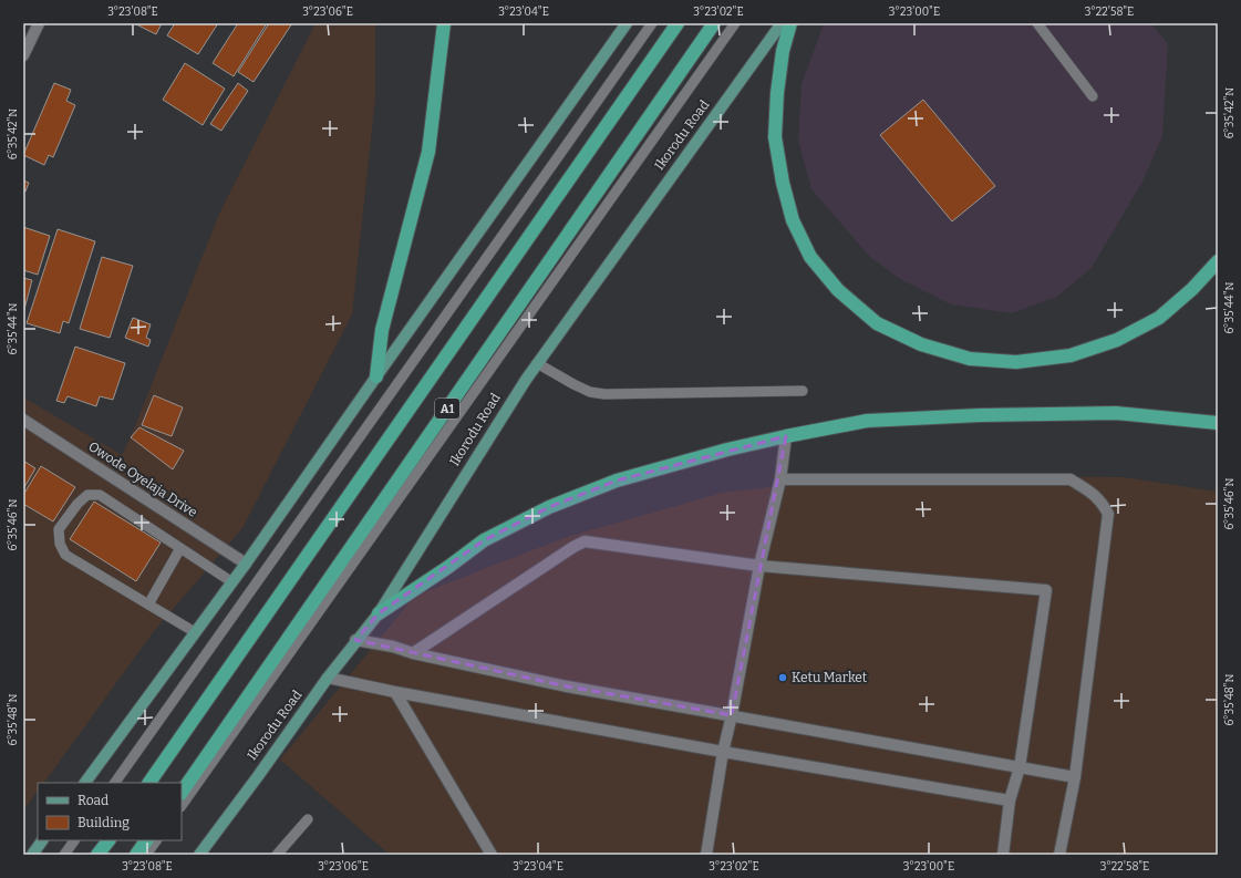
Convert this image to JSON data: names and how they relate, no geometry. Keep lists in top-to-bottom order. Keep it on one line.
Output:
{"streets":{"highway":["A1"],"main road":["Ikorodu Road"],"street":["Owode Oyelaja Drive"]},"places":["Ketu Market"],"legend":["Road","Building"],"coordinates":["3°23'08\"E","3°23'06\"E","3°23'04\"E","3°23'02\"E","3°23'00\"E","3°22'58\"E","6°35'42\"N","6°35'44\"N","6°35'46\"N","6°35'48\"N"]}
